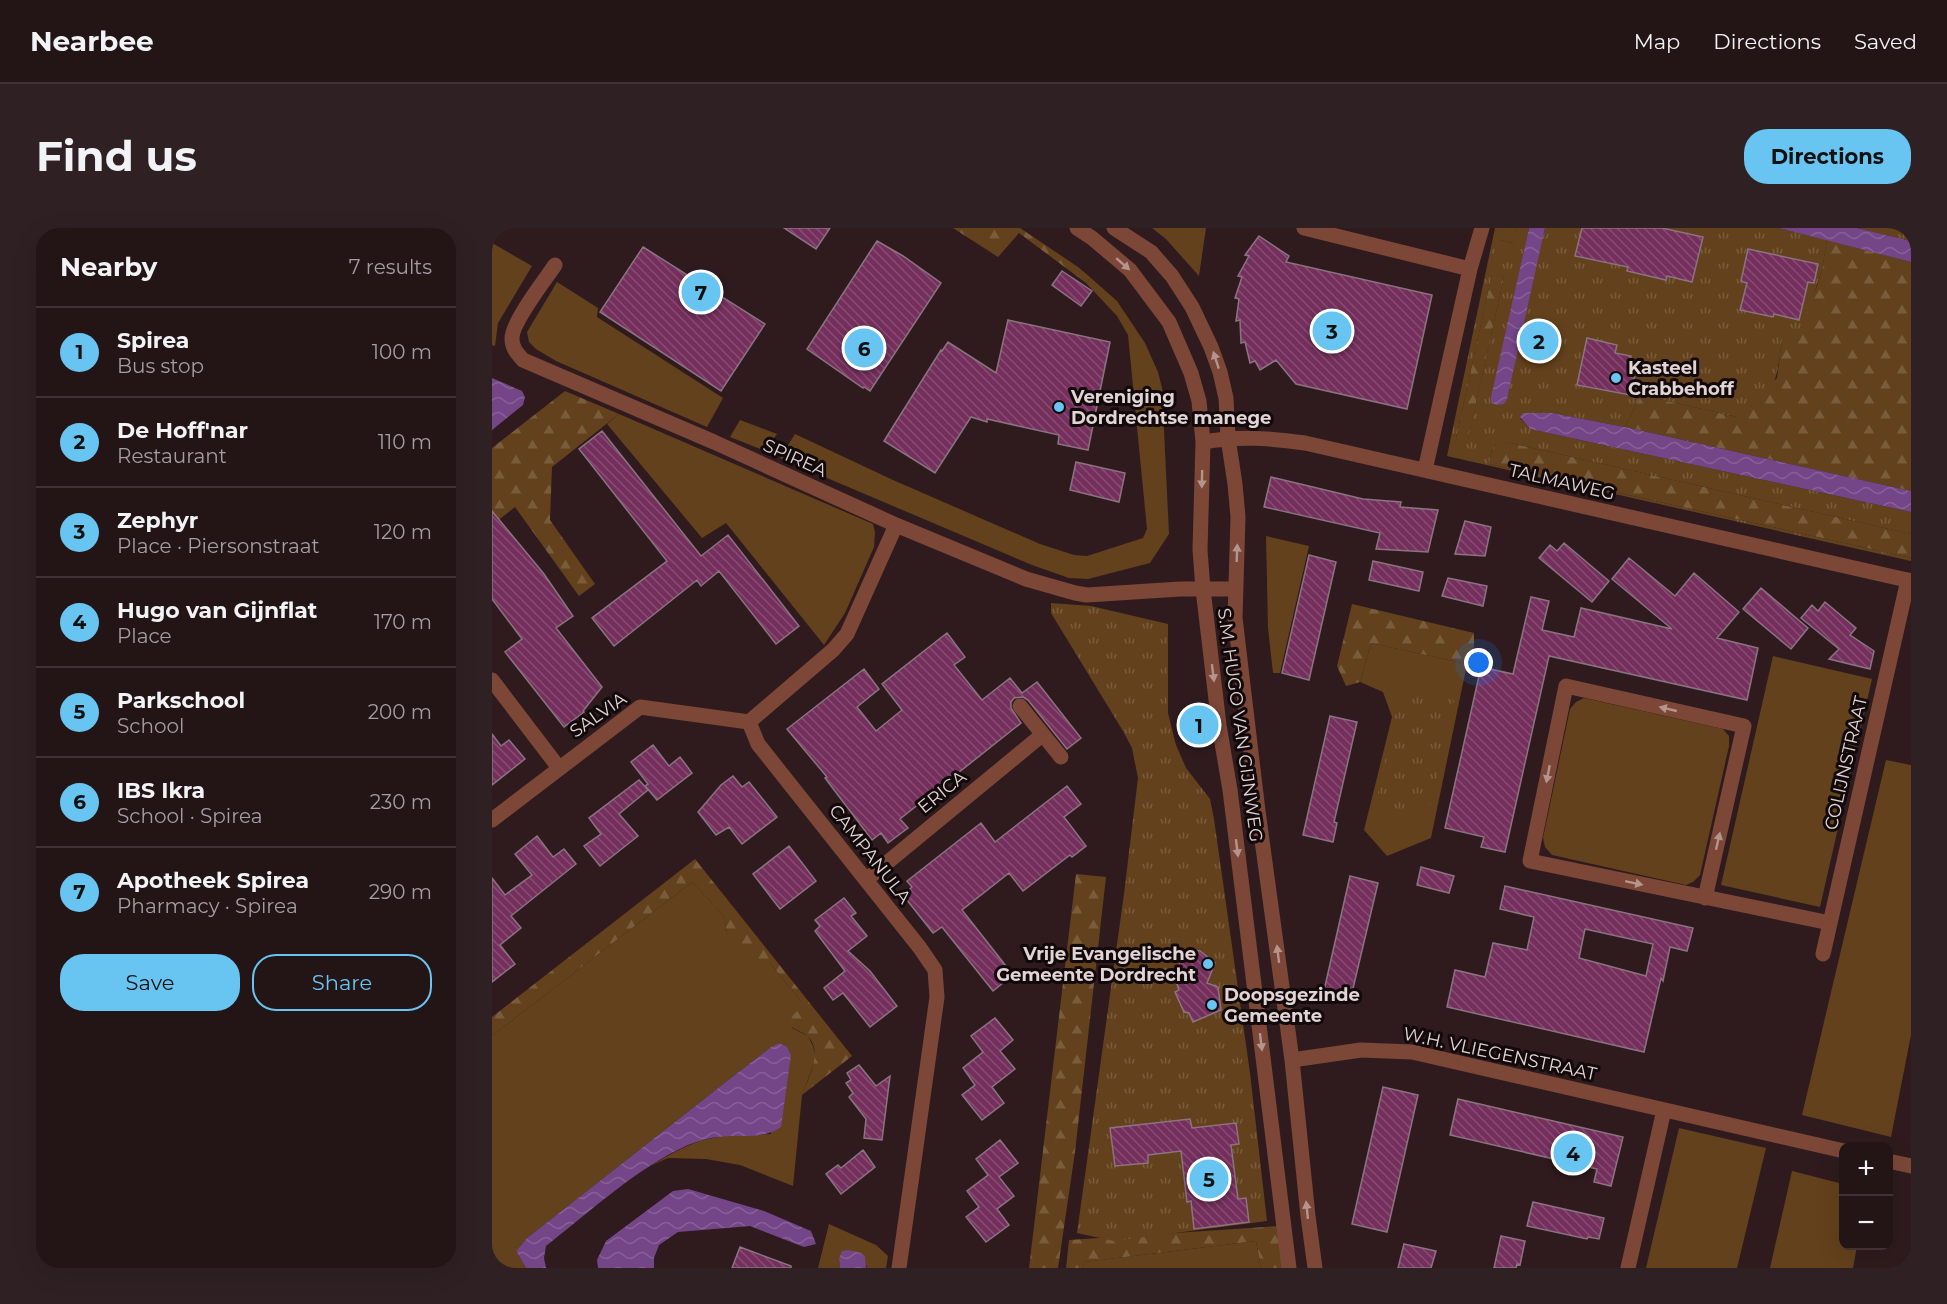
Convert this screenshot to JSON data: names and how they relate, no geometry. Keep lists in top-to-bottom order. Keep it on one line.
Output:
{"streets":{"street":["SPIREA","TALMAWEG","SALVIA","S.M. HUGO VAN GIJNWEG","COLIJNSTRAAT","ERICA","CAMPANULA","W.H. VLIEGENSTRAAT"]},"crossings":[["SPIREA","S.M. HUGO VAN GIJNWEG"],["TALMAWEG","S.M. HUGO VAN GIJNWEG"],["TALMAWEG","COLIJNSTRAAT"],["SALVIA","CAMPANULA"],["S.M. HUGO VAN GIJNWEG","W.H. VLIEGENSTRAAT"],["ERICA","CAMPANULA"]],"places":["Kasteel Crabbehoff","Vereniging Dordrechtse manege","Vrije Evangelische Gemeente Dordrecht","Doopsgezinde Gemeente"],"page":{"header":"Nearbee","nav":["Map","Directions","Saved"],"buttons":["Directions",["Save","Share"]],"title":"Find us","heading":["Nearby","7 results"],"pins":["7","3","2","6","1","4","5"],"list":[{"mark":"1","name":"Spirea","note":"Bus stop","value":"100 m"},{"mark":"2","name":"De Hoff'nar","note":"Restaurant","value":"110 m"},{"mark":"3","name":"Zephyr","note":"Place · Piersonstraat","value":"120 m"},{"mark":"4","name":"Hugo van Gijnflat","note":"Place","value":"170 m"},{"mark":"5","name":"Parkschool","note":"School","value":"200 m"},{"mark":"6","name":"IBS Ikra","note":"School · Spirea","value":"230 m"},{"mark":"7","name":"Apotheek Spirea","note":"Pharmacy · Spirea","value":"290 m"}],"map_buttons":["+","−"]}}
